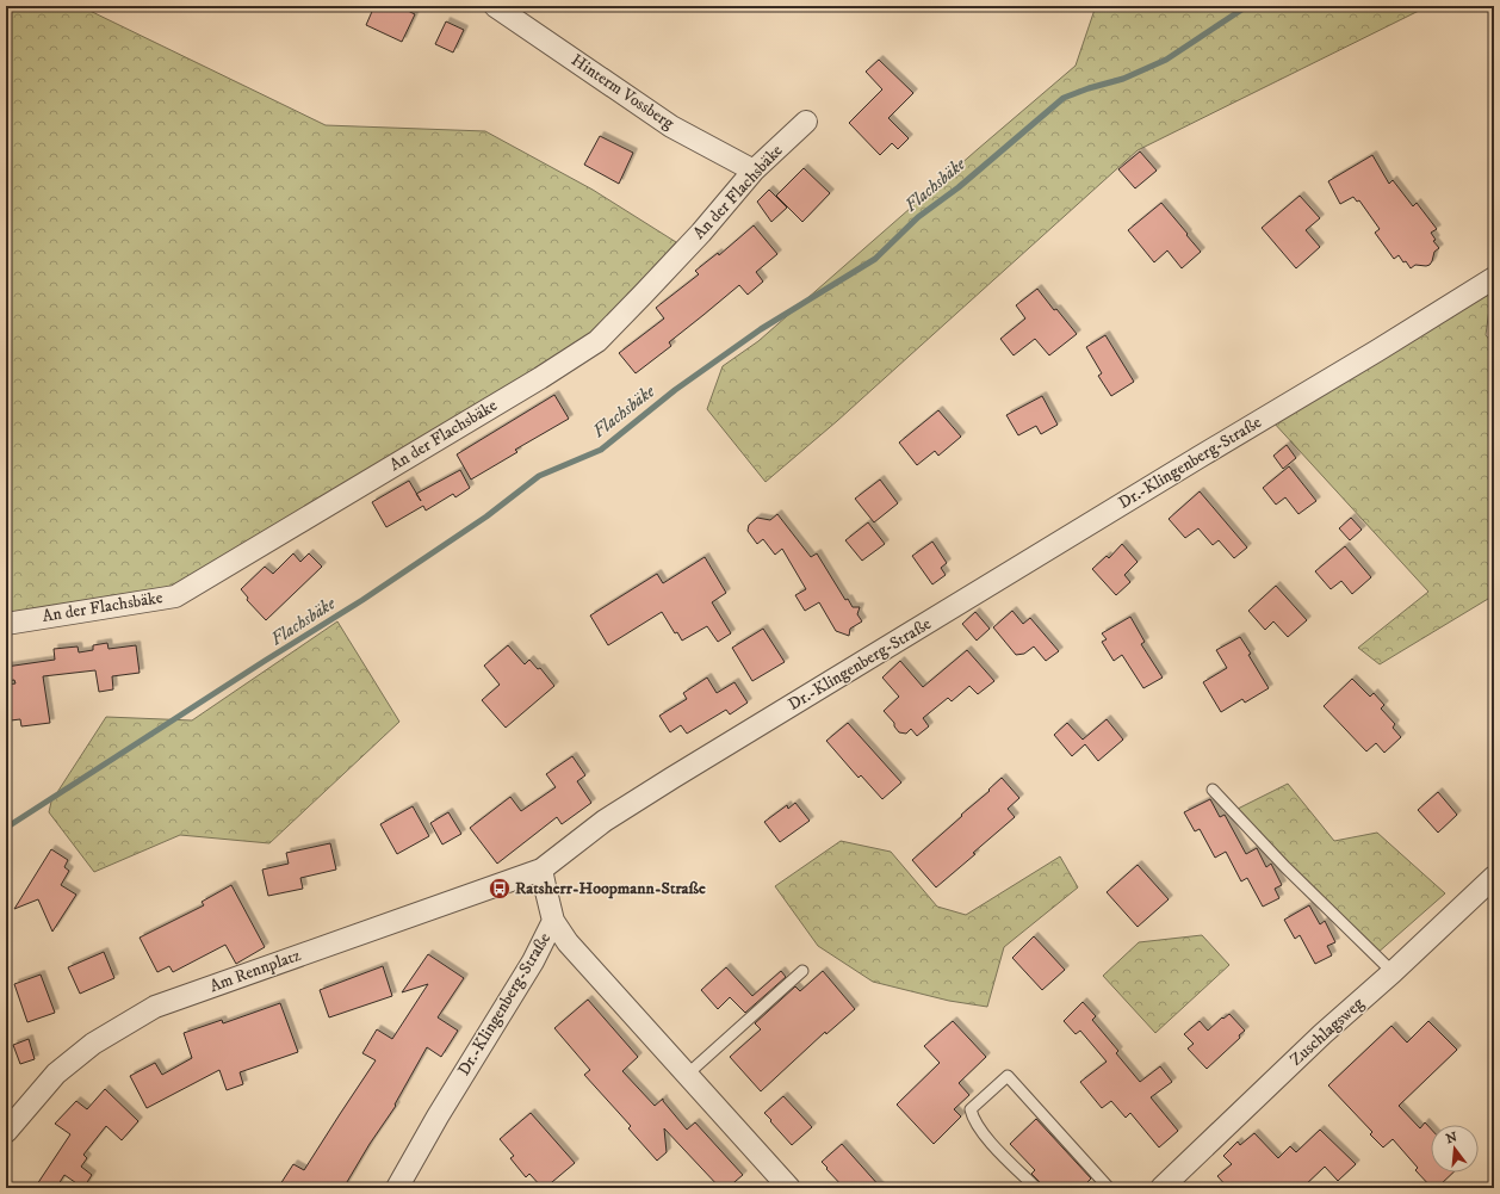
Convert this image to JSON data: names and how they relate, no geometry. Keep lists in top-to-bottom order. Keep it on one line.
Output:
{"streets":{"street":["Hinterm Vossberg","An der Flachsbäke","Dr.-Klingenberg-Straße","Am Rennplatz","Zuschlagsweg"]},"crossings":[["Hinterm Vossberg","An der Flachsbäke"],["Dr.-Klingenberg-Straße","Am Rennplatz"]],"water":["Flachsbäke"],"places":{"bus stop":["Ratsherr-Hoopmann-Straße"]},"north":"top"}
